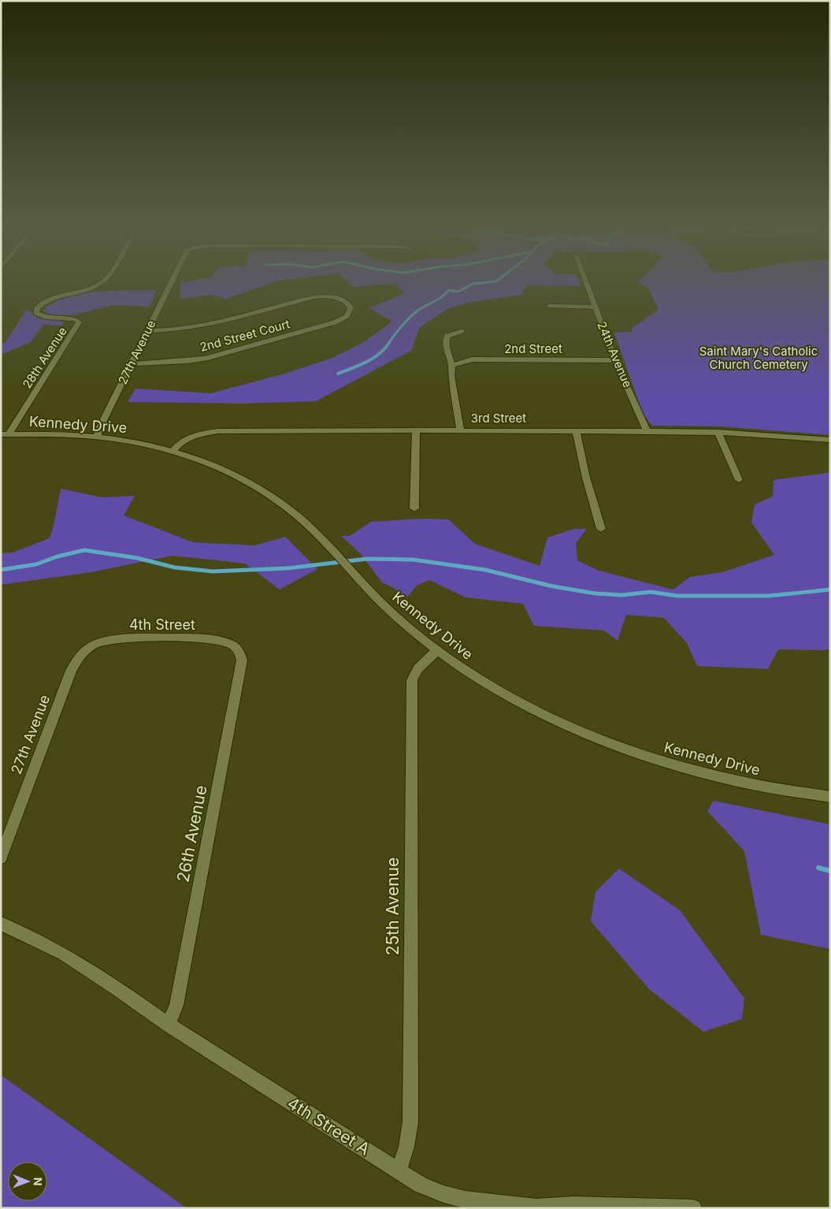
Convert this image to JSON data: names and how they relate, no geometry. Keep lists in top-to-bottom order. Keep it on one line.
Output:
{"streets":{"street":["2nd Street Court","2nd Street","27th Avenue","24th Avenue","28th Avenue","3rd Street","Kennedy Drive","4th Street","26th Avenue","25th Avenue","4th Street A"]},"crossings":[["2nd Street Court","27th Avenue"],["2nd Street","24th Avenue"],["27th Avenue","Kennedy Drive"],["27th Avenue","4th Street"],["24th Avenue","3rd Street"],["28th Avenue","Kennedy Drive"],["3rd Street","Kennedy Drive"],["Kennedy Drive","25th Avenue"],["4th Street","26th Avenue"],["26th Avenue","4th Street A"],["25th Avenue","4th Street A"]],"parks":["Saint Mary's Catholic Church Cemetery"],"north":"right"}
